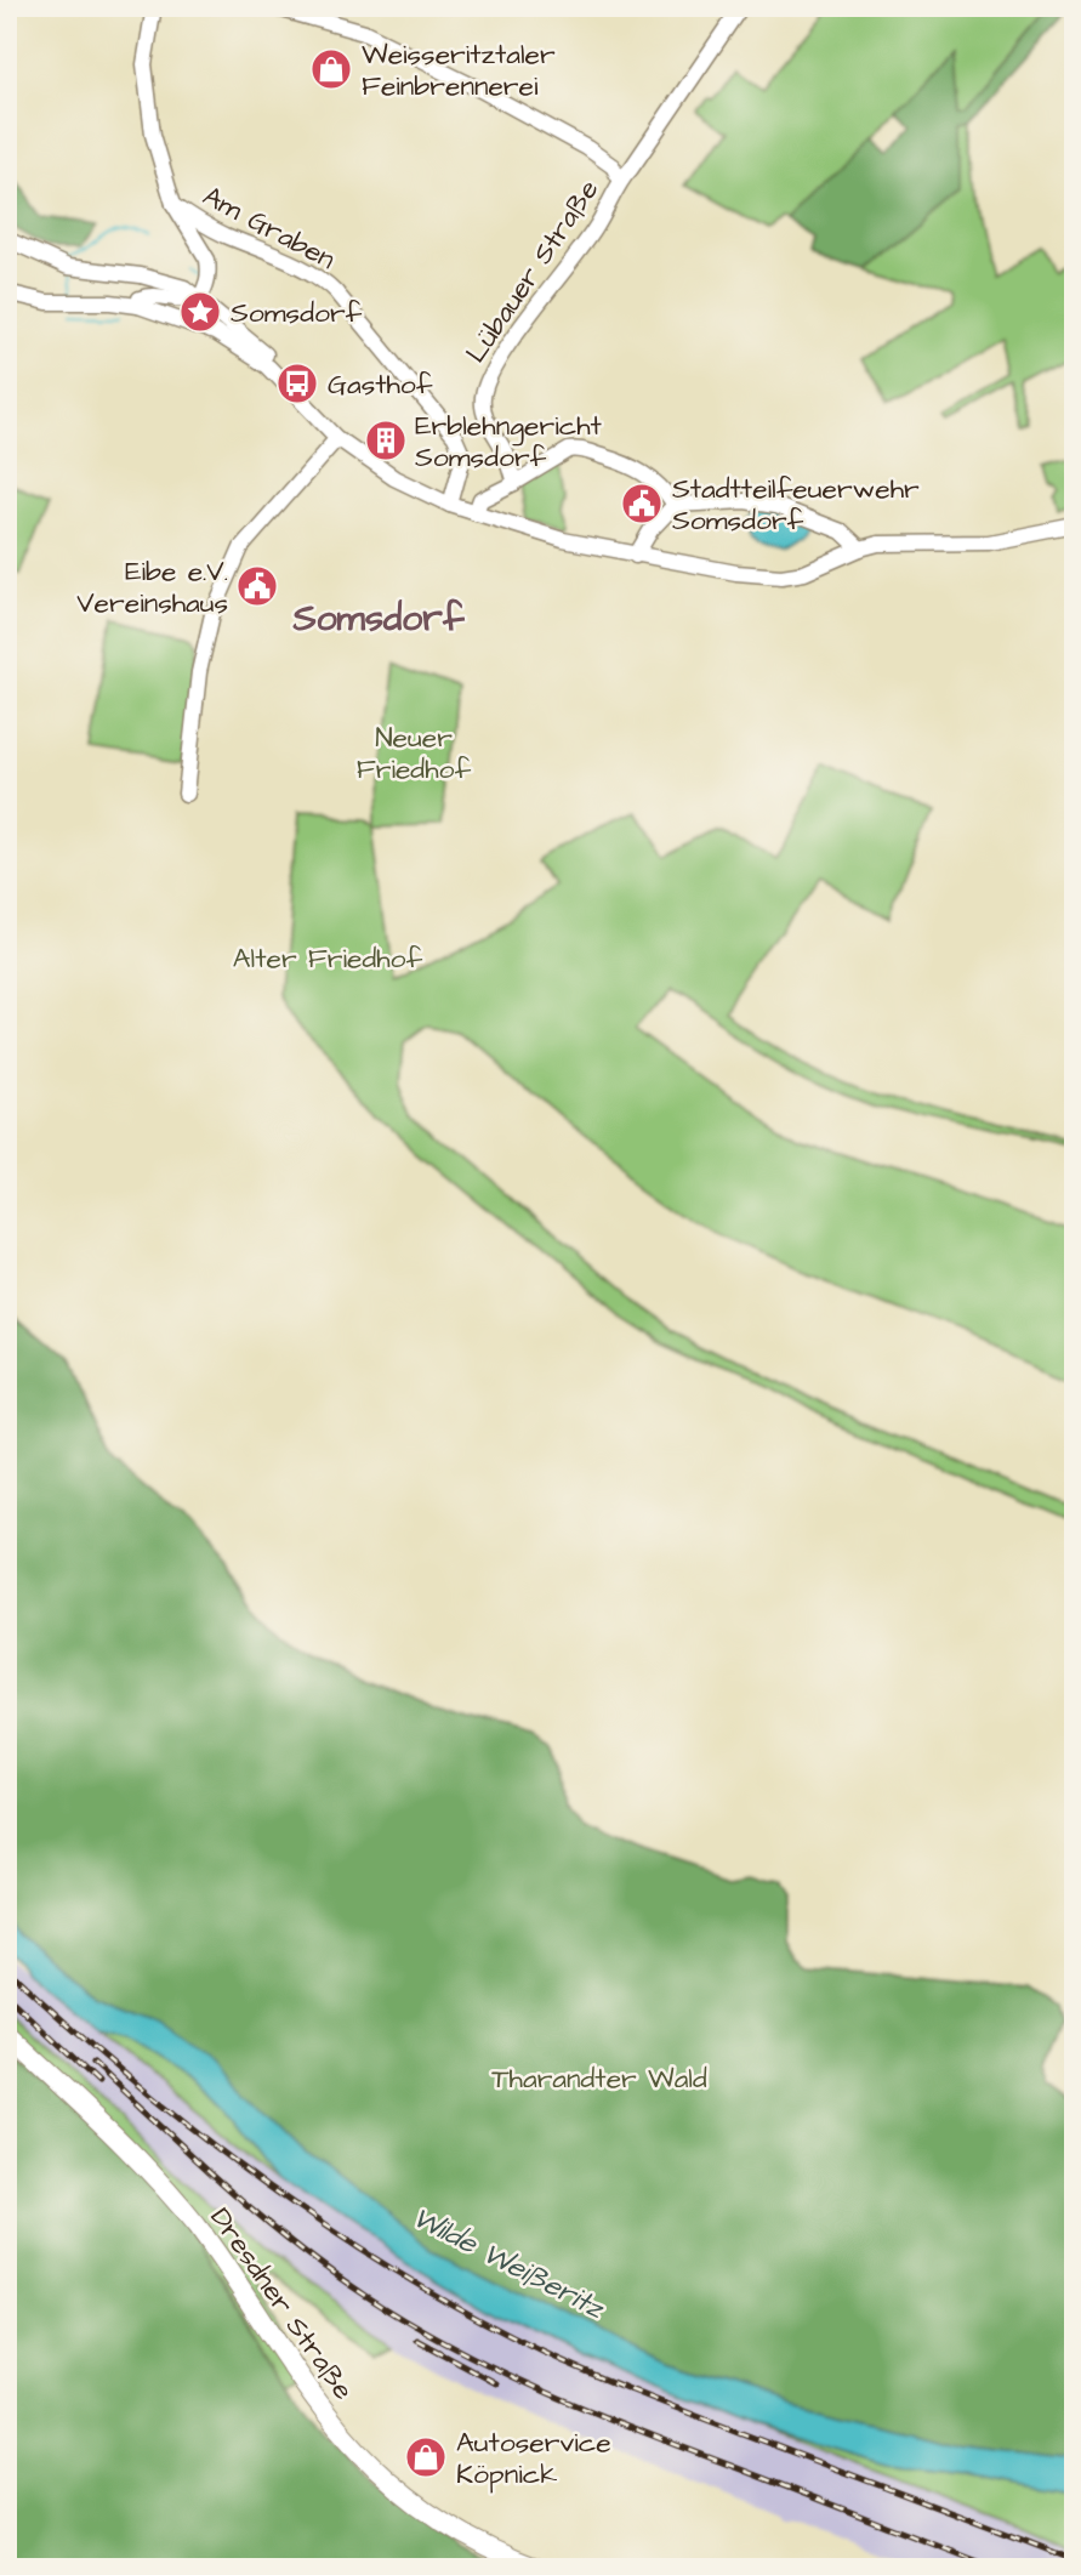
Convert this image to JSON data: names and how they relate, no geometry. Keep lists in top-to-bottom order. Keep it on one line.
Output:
{"streets":{"main road":["Dresdner Straße"],"street":["Am Graben","Lübauer Straße"]},"districts":["Somsdorf"],"water":["Wilde Weißeritz"],"parks":["Neuer Friedhof","Alter Friedhof","Tharandter Wald"],"places":{"shop":["Weisseritztaler Feinbrennerei","Autoservice Köpnick"],"place":["Somsdorf"],"bus stop":["Gasthof"],"building":["Erblehngericht Somsdorf"],"public building":["Stadtteilfeuerwehr Somsdorf","Eibe e.V. Vereinshaus"]}}
